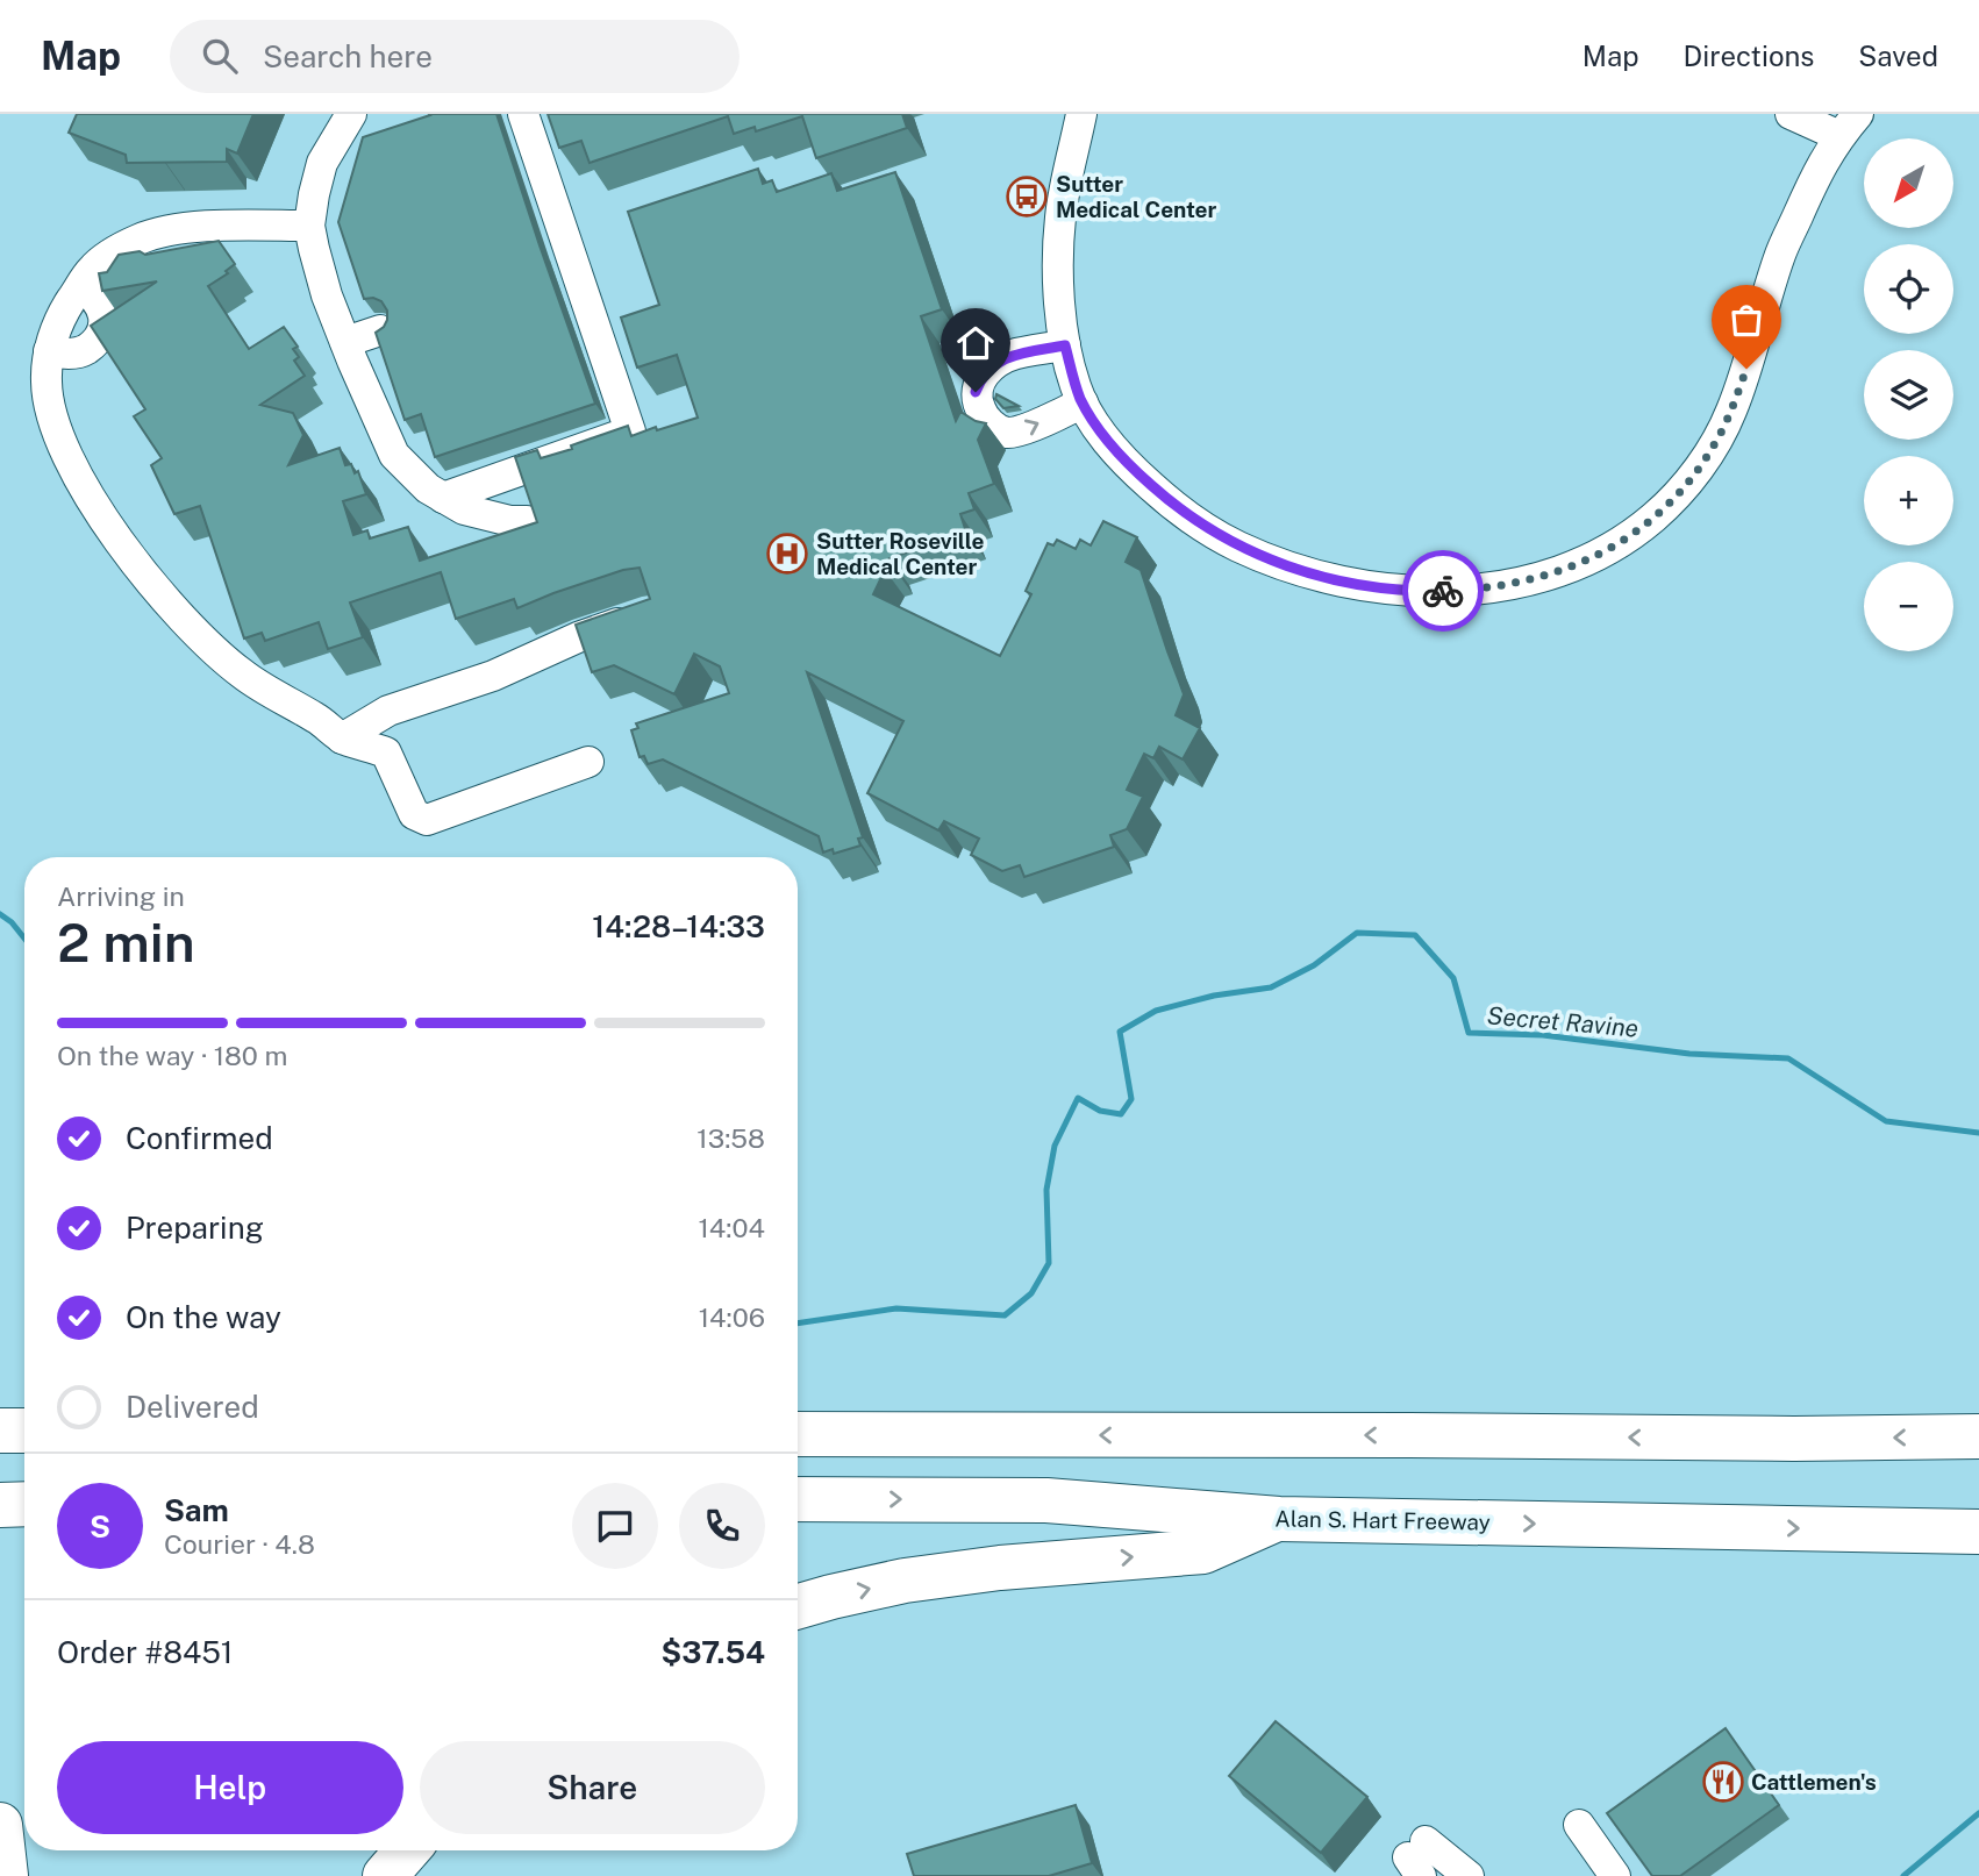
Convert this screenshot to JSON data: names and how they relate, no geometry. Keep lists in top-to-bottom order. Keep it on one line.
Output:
{"streets":{"highway":["Alan S. Hart Freeway"]},"water":["Secret Ravine"],"places":{"bus stop":["Sutter Medical Center"],"hospital":["Sutter Roseville Medical Center"],"restaurant":["Cattlemen's"]},"north":"bottom left","page":{"header":"Map","search":"Search here","nav":["Map","Directions","Saved"],"map_buttons":["+","−"],"heading":["2 min","Arriving in","14:28–14:33"],"panel":["Sam","Courier · 4.8","Order #8451","$37.54"],"bar":"On the way · 180 m","list":[["Confirmed","13:58"],["Preparing","14:04"],["On the way","14:06"],"Delivered"],"round":"S","buttons":["Help","Share"]}}
